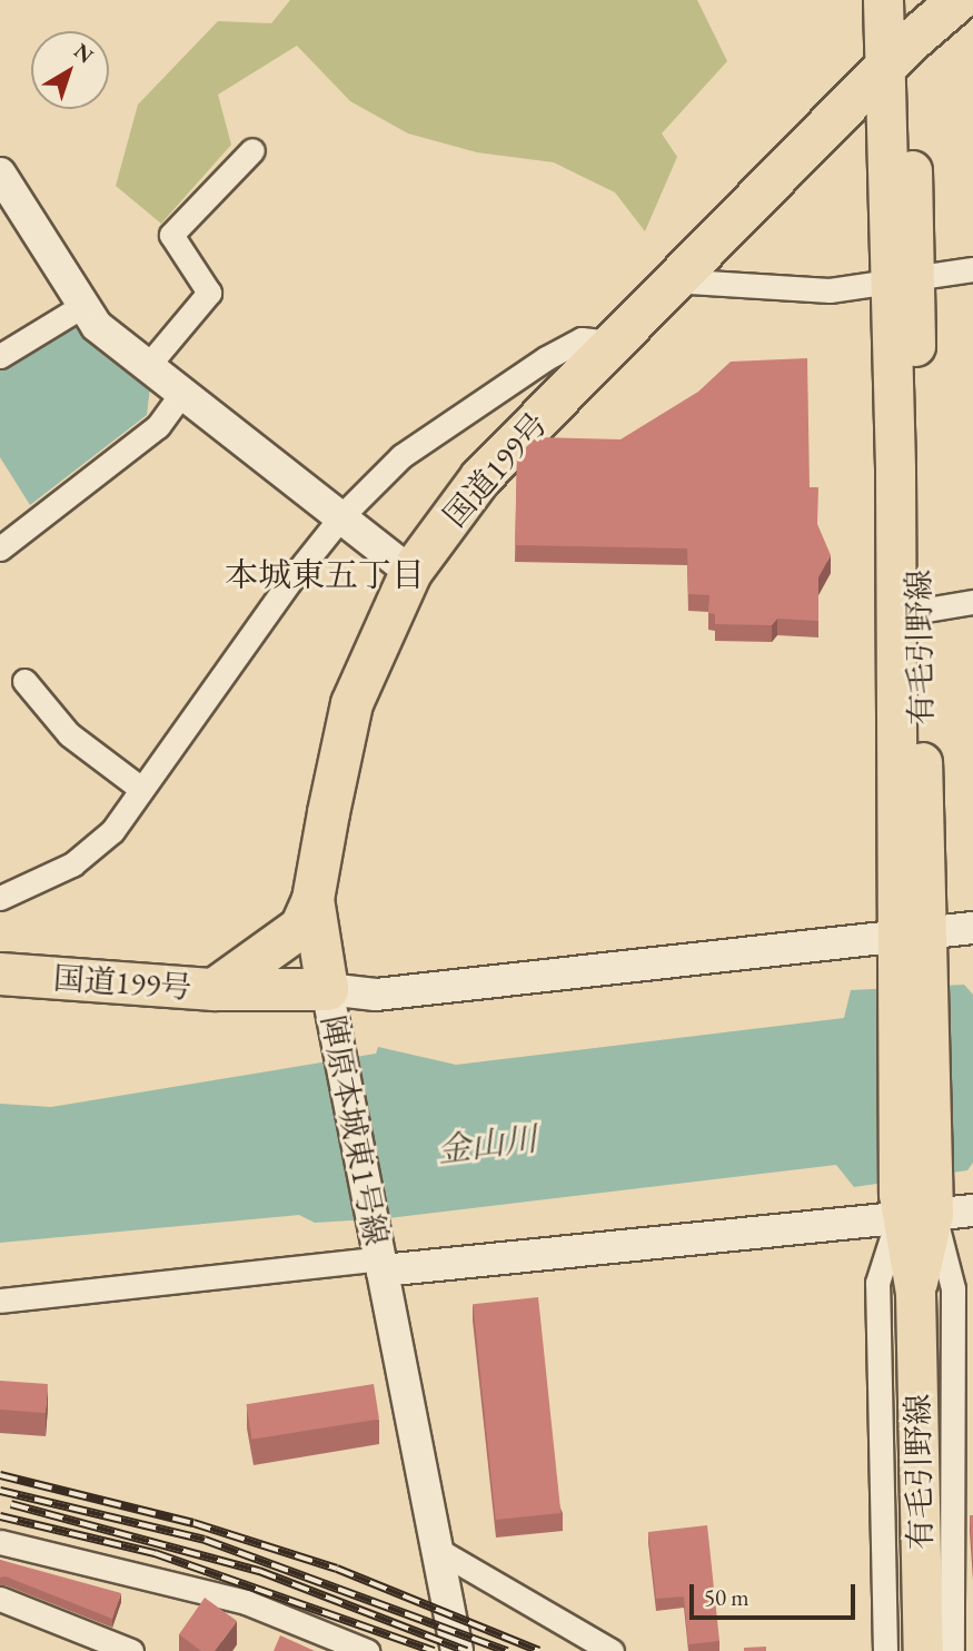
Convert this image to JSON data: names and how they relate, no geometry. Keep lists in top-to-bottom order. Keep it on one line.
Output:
{"streets":{"highway":["国道199号"],"main road":["有毛引野線"],"street":["陣原本城東1号線"]},"crossings":[["国道199号","有毛引野線"],["国道199号","陣原本城東1号線"],["有毛引野線","陣原本城東1号線"]],"districts":["本城東五丁目"],"water":["金山川"],"scale_bar":"50 m","north":"top right"}
